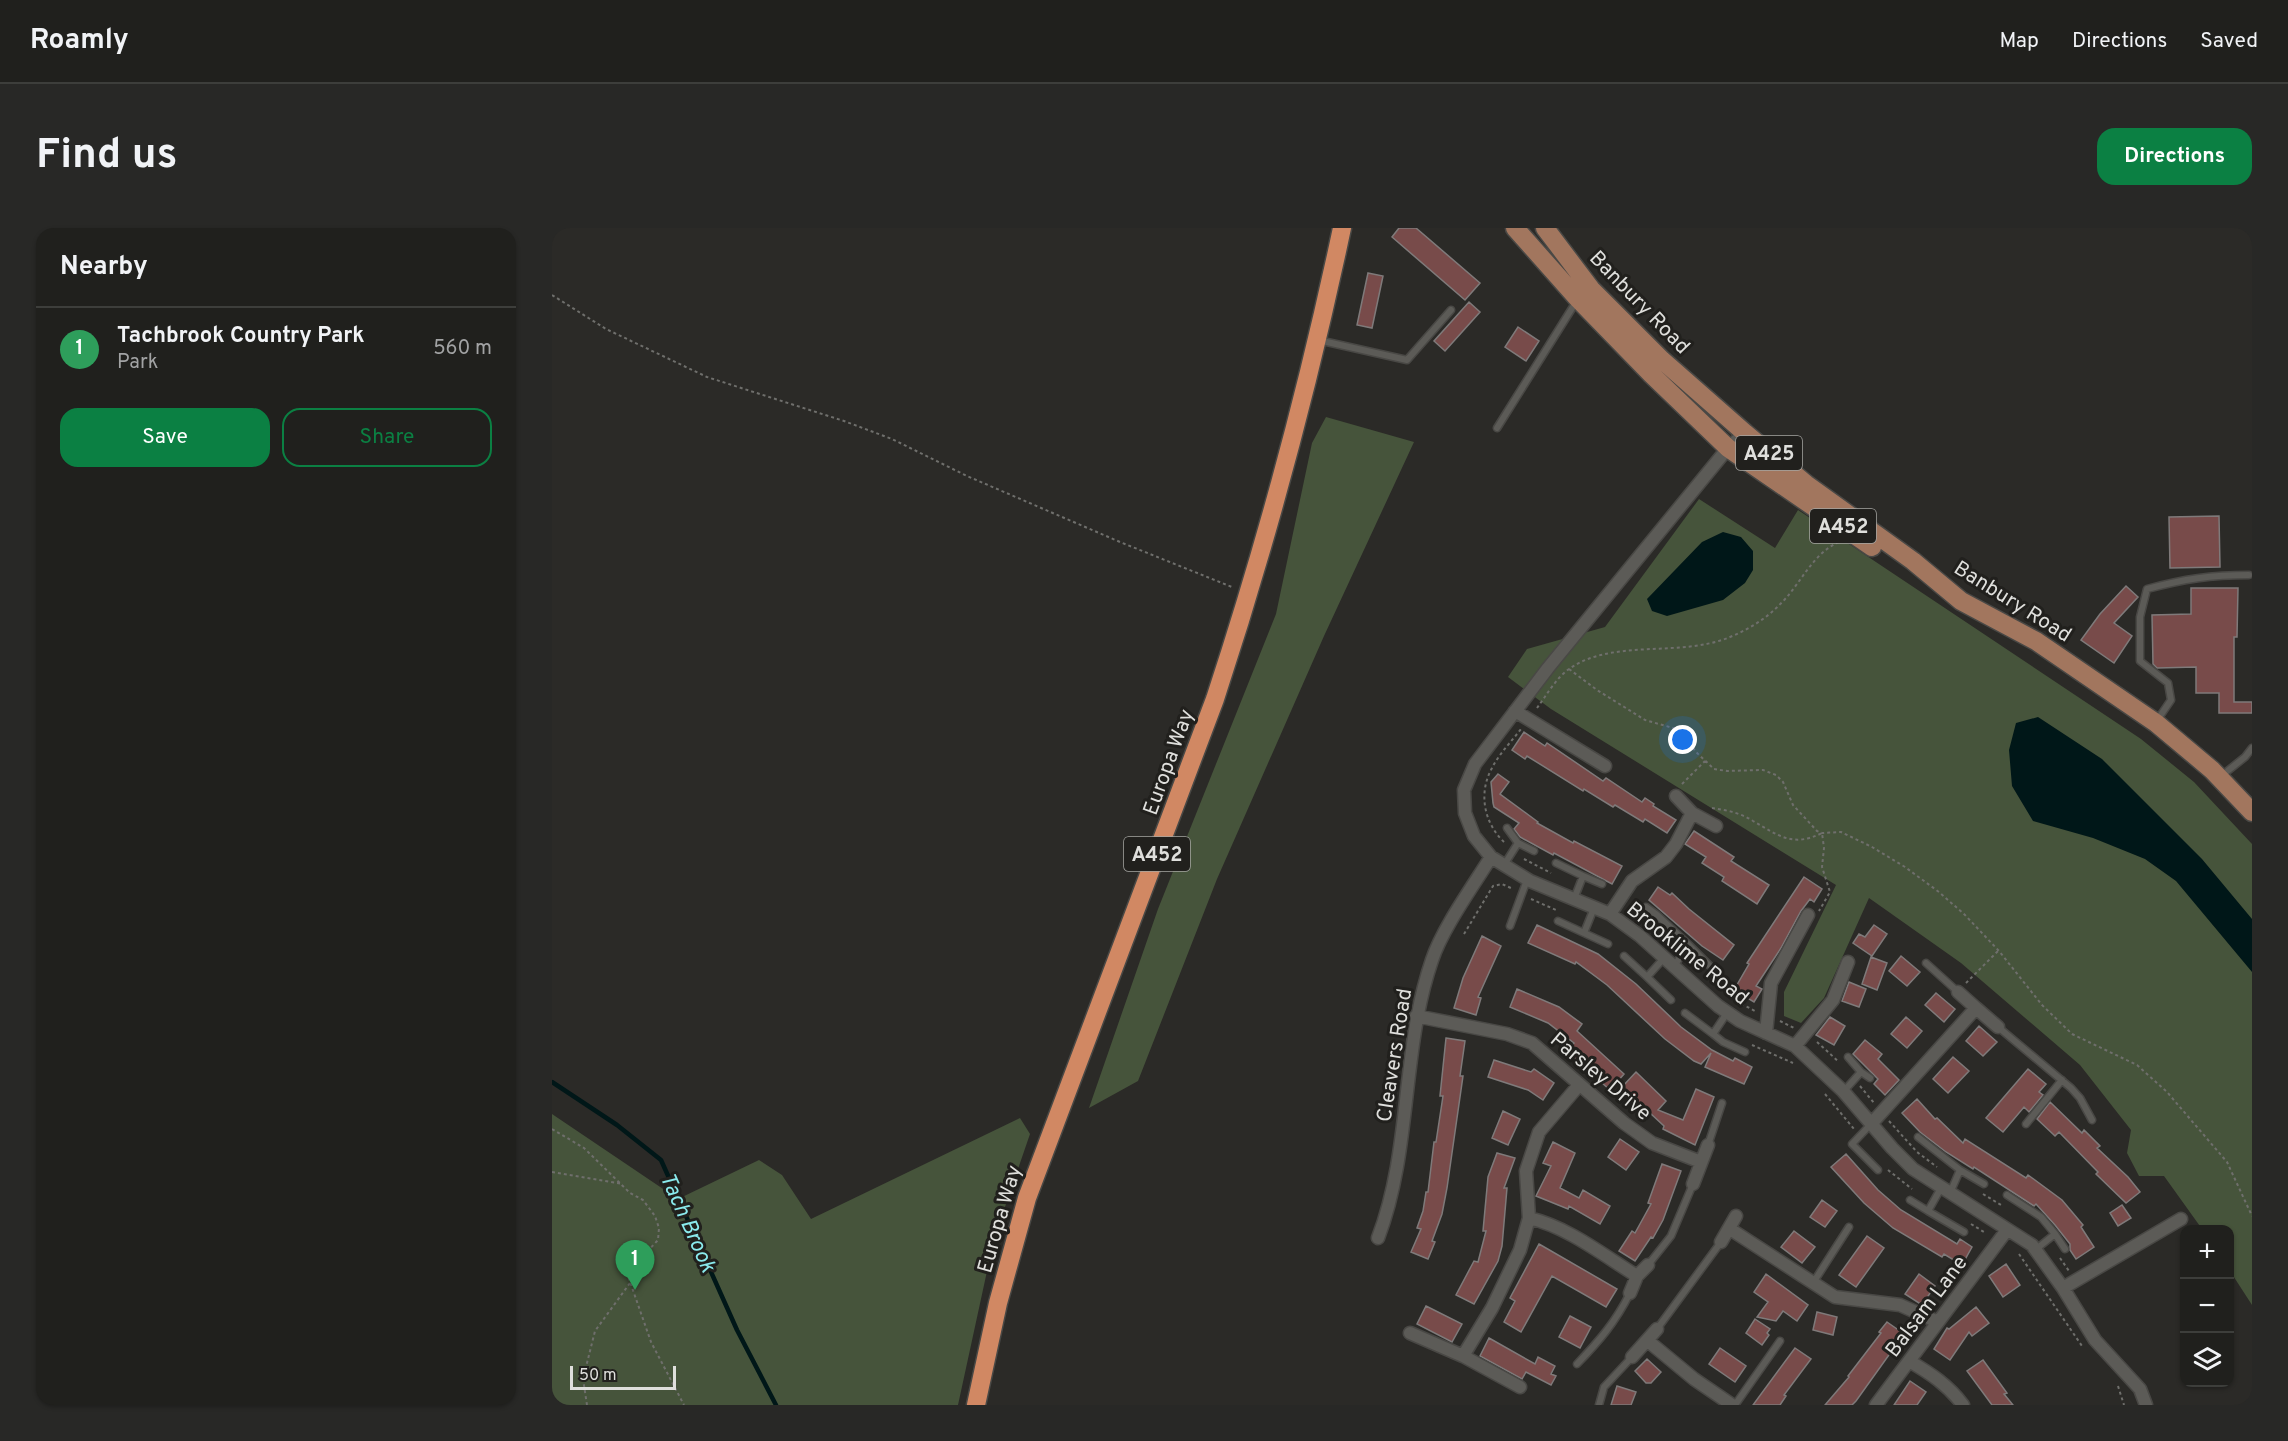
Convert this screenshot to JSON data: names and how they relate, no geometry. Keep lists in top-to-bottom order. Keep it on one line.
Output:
{"streets":{"highway":["A452","Europa Way"],"main road":["Banbury Road","A425"],"street":["Brooklime Road","Cleavers Road","Parsley Drive","Balsam Lane"]},"crossings":[["Banbury Road","A452"],["Banbury Road","Brooklime Road"],["A452","Brooklime Road"],["Brooklime Road","Cleavers Road"],["Brooklime Road","Balsam Lane"],["Cleavers Road","Parsley Drive"]],"water":["Tach Brook"],"scale_bar":"50 m","page":{"header":"Roamly","nav":["Map","Directions","Saved"],"buttons":["Directions",["Save","Share"]],"title":"Find us","heading":"Nearby","list":[{"mark":"1","name":"Tachbrook Country Park","note":"Park","value":"560 m"}],"map_buttons":["+","−"],"pins":"1","scale":"50 m"}}
